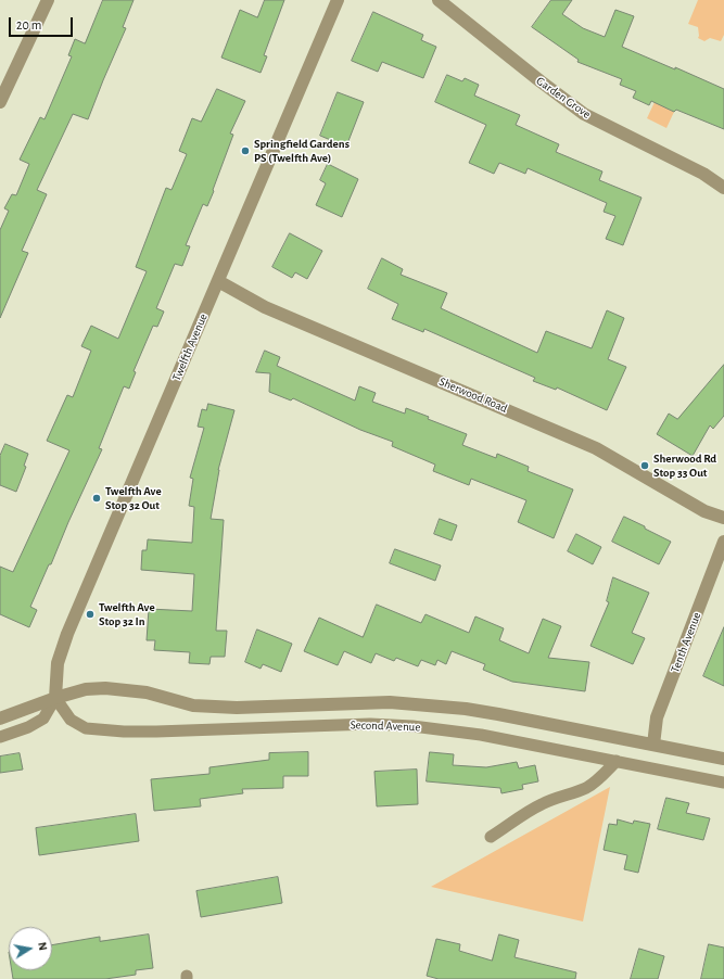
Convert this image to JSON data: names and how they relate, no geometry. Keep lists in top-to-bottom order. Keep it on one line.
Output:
{"streets":{"street":["Garden Grove","Twelfth Avenue","Sherwood Road","Tenth Avenue","Second Avenue"]},"crossings":[["Twelfth Avenue","Sherwood Road"],["Twelfth Avenue","Second Avenue"],["Tenth Avenue","Second Avenue"]],"places":["Springfield Gardens PS (Twelfth Ave)","Sherwood Rd Stop 33 Out","Twelfth Ave Stop 32 Out","Twelfth Ave Stop 32 In"],"scale_bar":"20 m","north":"right"}
